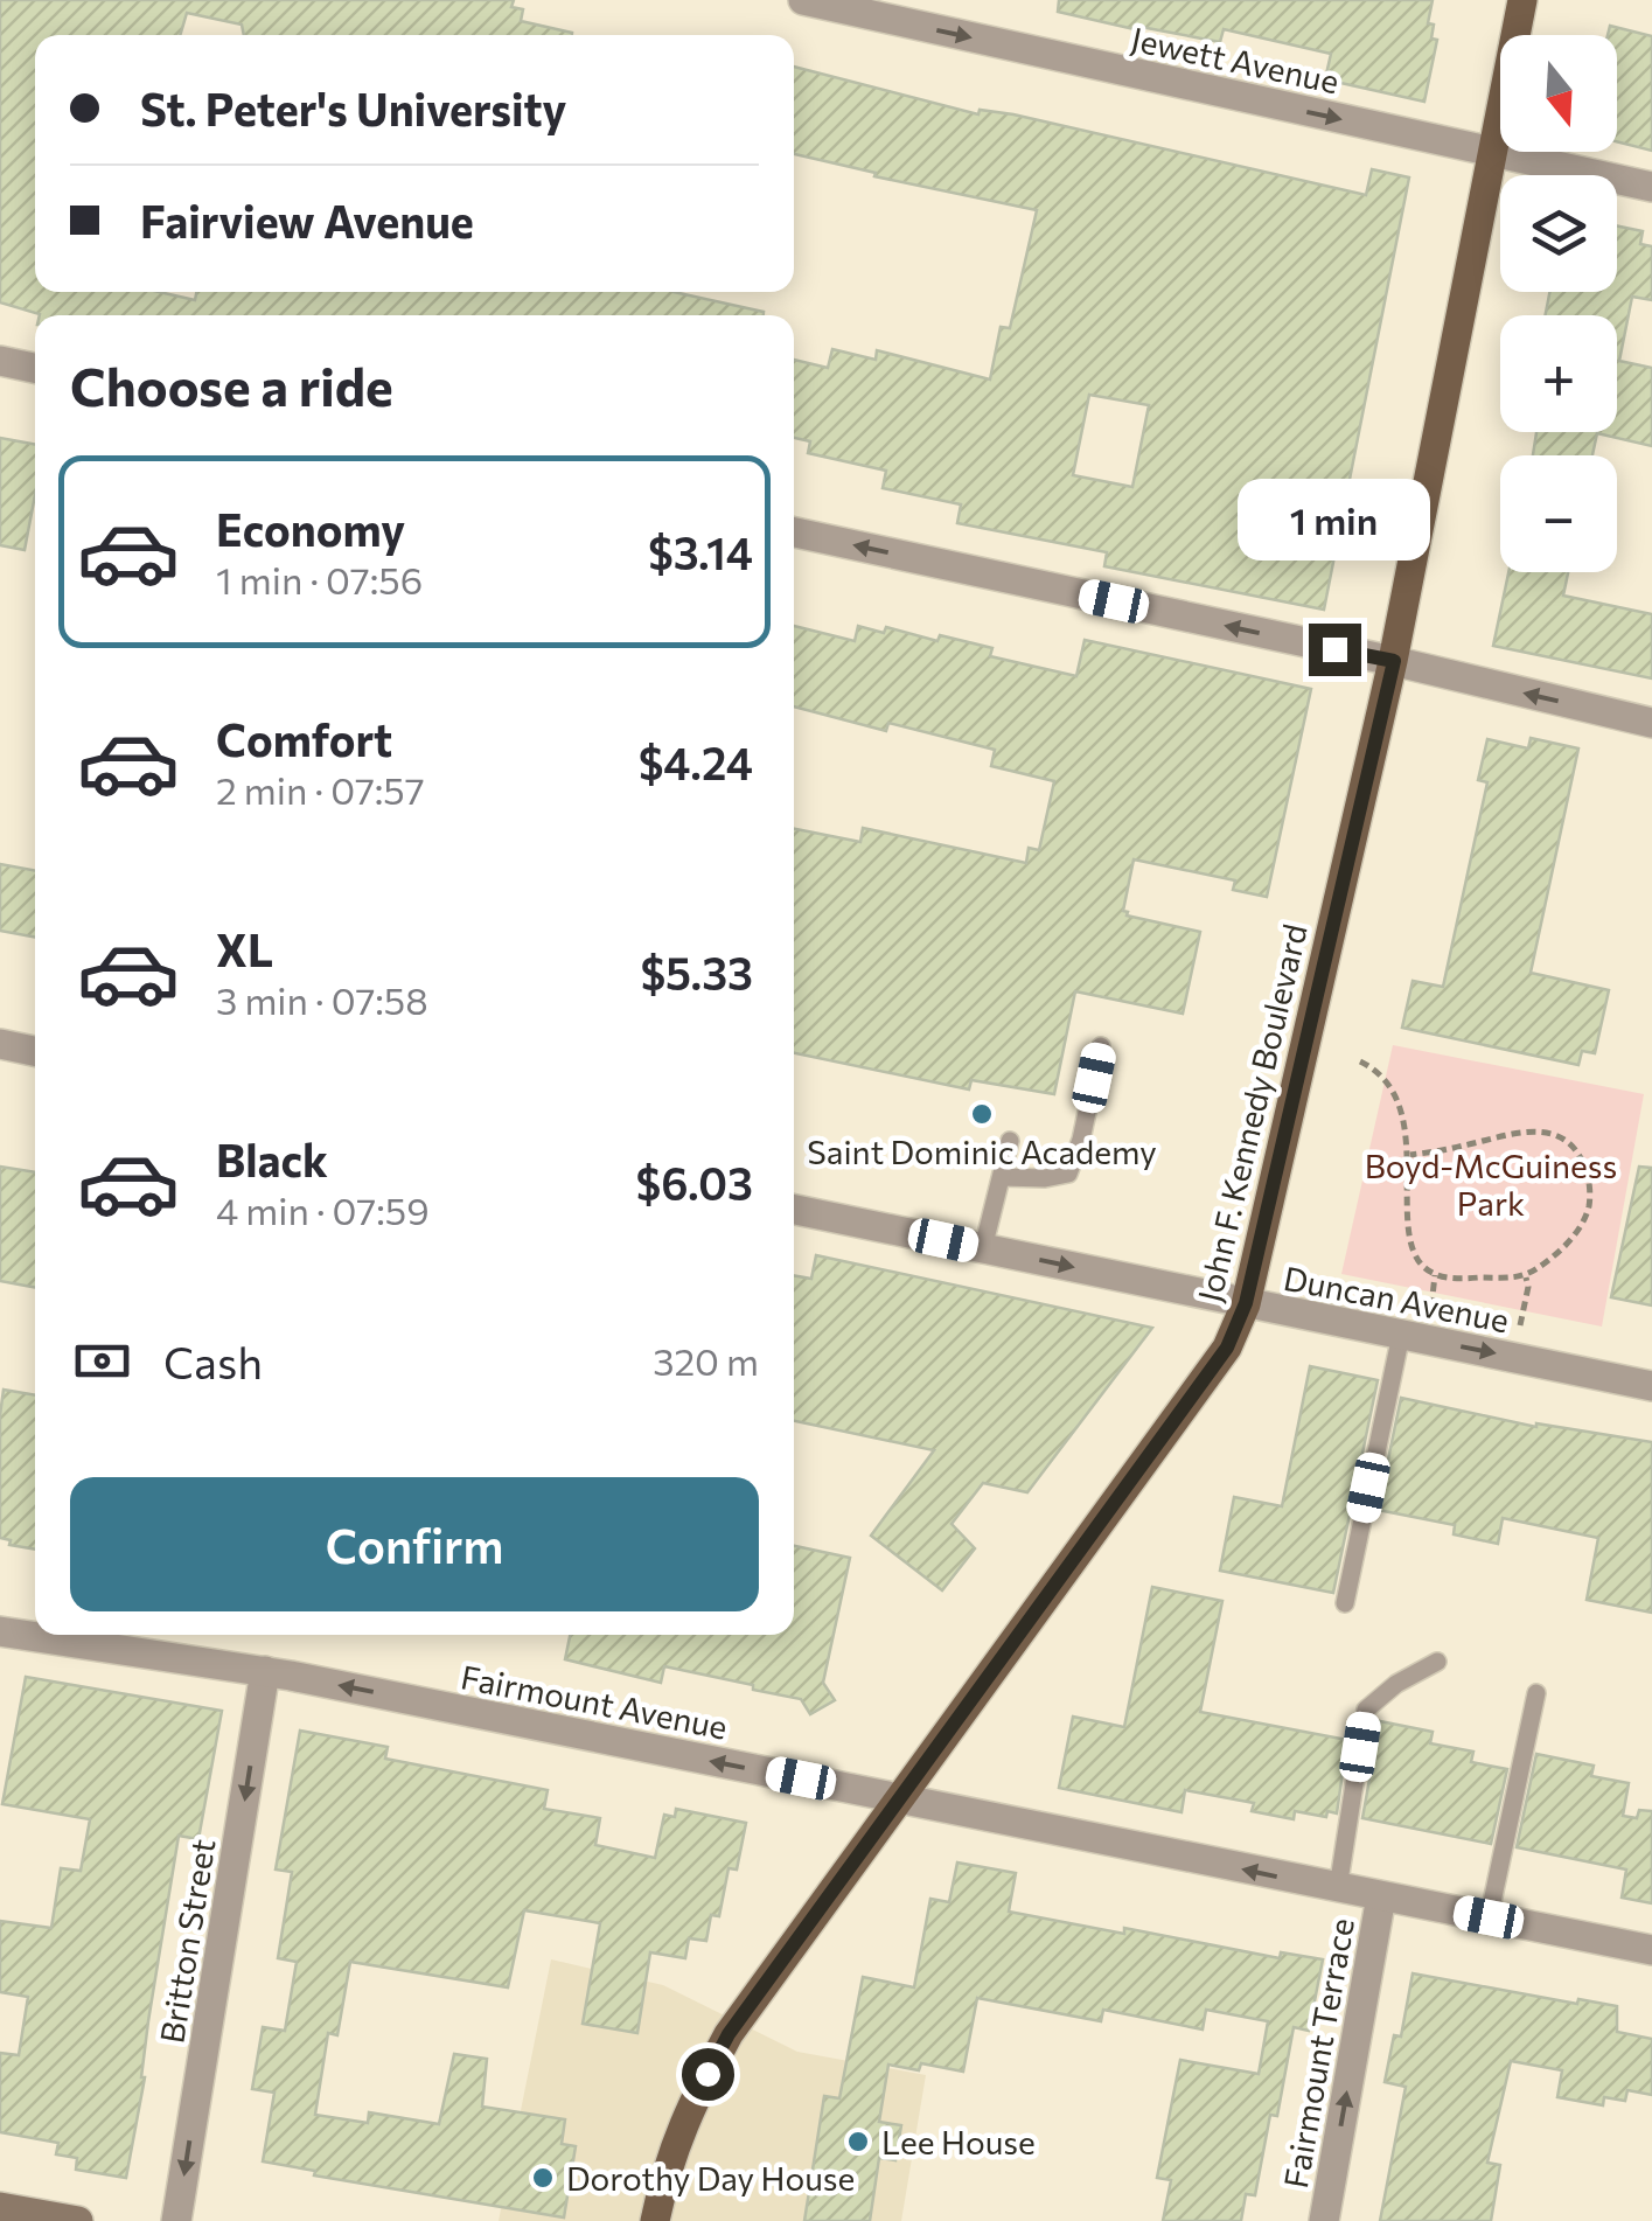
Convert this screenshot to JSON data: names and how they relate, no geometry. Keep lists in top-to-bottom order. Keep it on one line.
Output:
{"streets":{"main road":["John F. Kennedy Boulevard"],"street":["Jewett Avenue","Duncan Avenue","Fairmount Avenue","Britton Street","Fairmount Terrace"]},"crossings":[["Jewett Avenue","John F. Kennedy Boulevard"],["John F. Kennedy Boulevard","Duncan Avenue"],["John F. Kennedy Boulevard","Fairmount Avenue"],["Fairmount Avenue","Britton Street"],["Fairmount Avenue","Fairmount Terrace"]],"one_way":["Jewett Avenue","Duncan Avenue","Fairmount Avenue","Britton Street","Fairmount Terrace"],"parks":["Boyd-McGuiness Park"],"places":["Saint Dominic Academy","Lee House","Dorothy Day House"],"north":"bottom","page":{"map_buttons":["+","−"],"banner":["St. Peter's University","Fairview Avenue"],"heading":"Choose a ride","list":[{"name":"Economy","note":"1 min · 07:56","value":"$3.14"},{"name":"Comfort","note":"2 min · 07:57","value":"$4.24"},{"name":"XL","note":"3 min · 07:58","value":"$5.33"},{"name":"Black","note":"4 min · 07:59","value":"$6.03"}],"bubble":"1 min","pay":["Cash","320 m"],"buttons":"Confirm"}}
